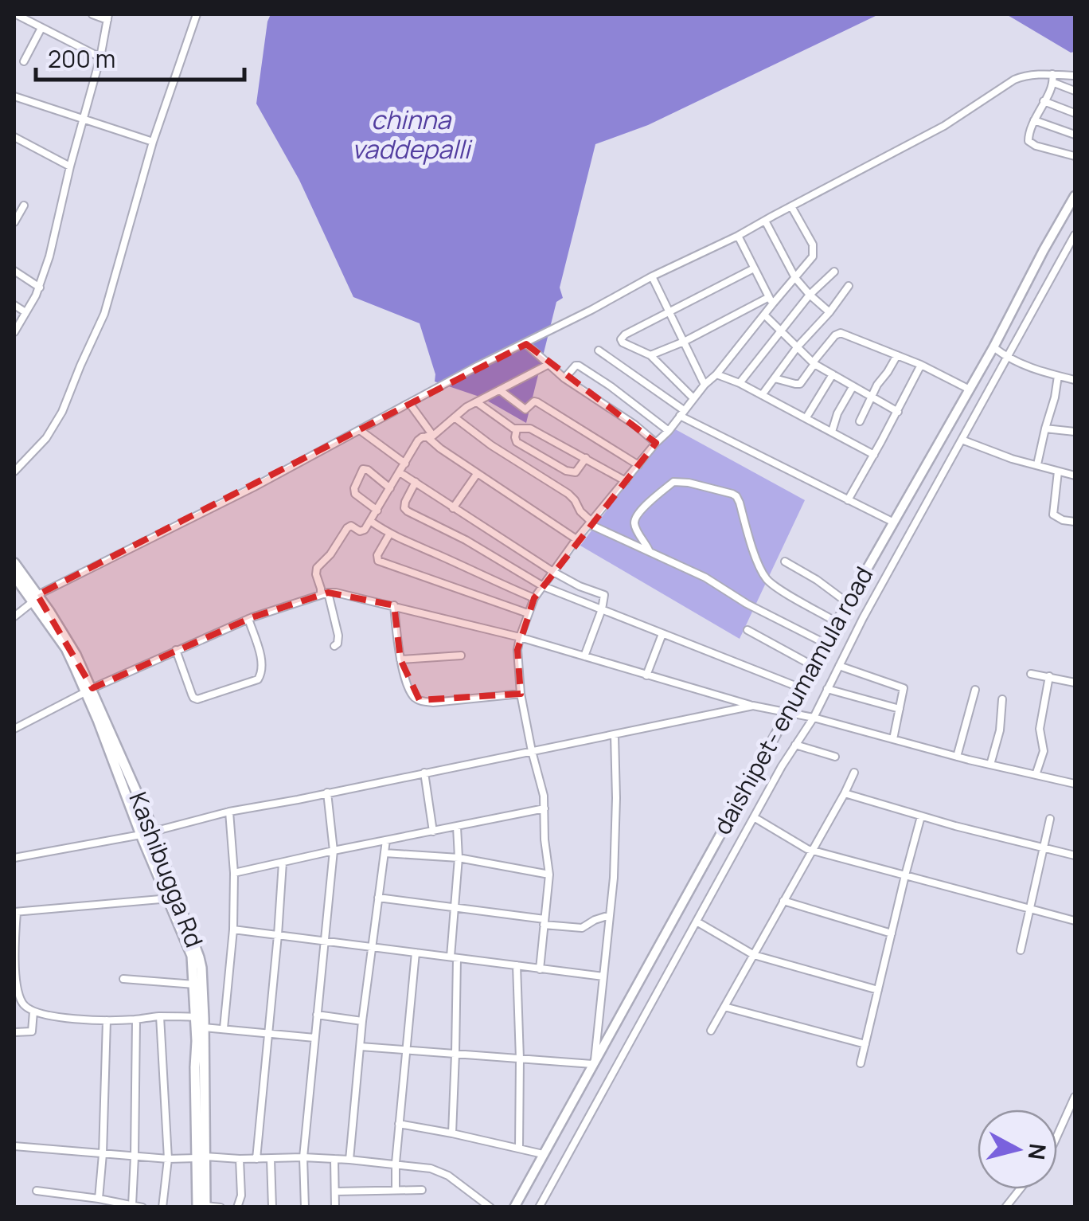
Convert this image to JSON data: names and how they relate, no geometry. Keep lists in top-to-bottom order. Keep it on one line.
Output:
{"streets":{"main road":["Kashibugga Rd"],"street":["daishipet- enumamula road"]},"water":["chinna vaddepalli"],"scale_bar":"200 m","north":"right"}
